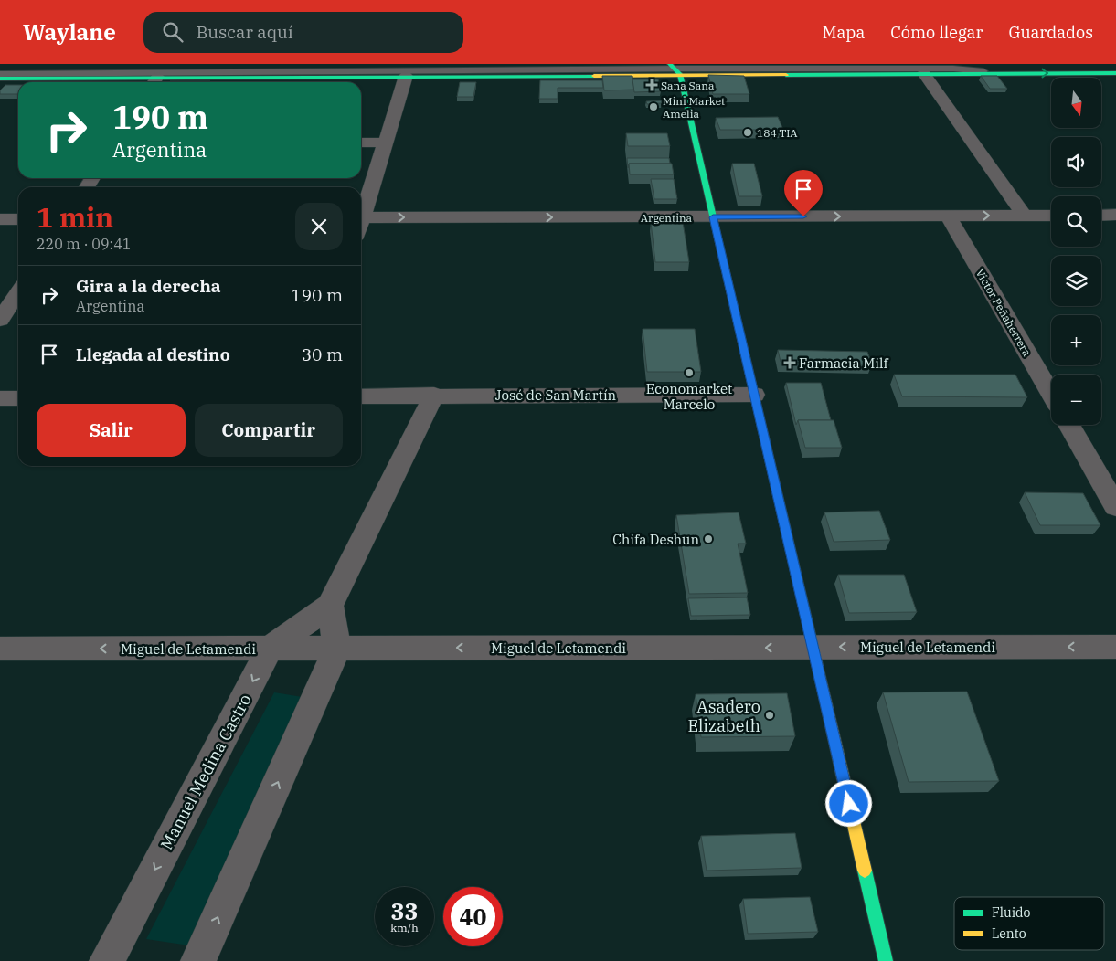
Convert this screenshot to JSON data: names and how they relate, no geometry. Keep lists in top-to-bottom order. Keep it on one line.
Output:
{"streets":{"street":["Argentina","Victor Peñaherrera","José de San Martín","Miguel de Letamendi","Manuel Medina Castro"]},"crossings":[["Argentina","Victor Peñaherrera"],["José de San Martín","Manuel Medina Castro"],["Miguel de Letamendi","Manuel Medina Castro"]],"one_way":["Argentina","Miguel de Letamendi"],"places":{"health":["Sana Sana","Farmacia Milf"],"other":["Mini Market Amelia","184 TIA","Economarket Marcelo","Chifa Deshun","Asadero Elizabeth"]},"legend":["Fluido","Lento"],"north":"bottom","page":{"header":"Waylane","search":"Buscar aquí","nav":["Mapa","Cómo llegar","Guardados"],"map_buttons":["+","−"],"turn":["190 m","Argentina"],"heading":["1 min","220 m · 09:41"],"list":[{"name":"Gira a la derecha","note":"Argentina","value":"190 m"},{"name":"Llegada al destino","value":"30 m"}],"buttons":["Salir","Compartir"],"speed":"33 km/h","limit":"40"}}
